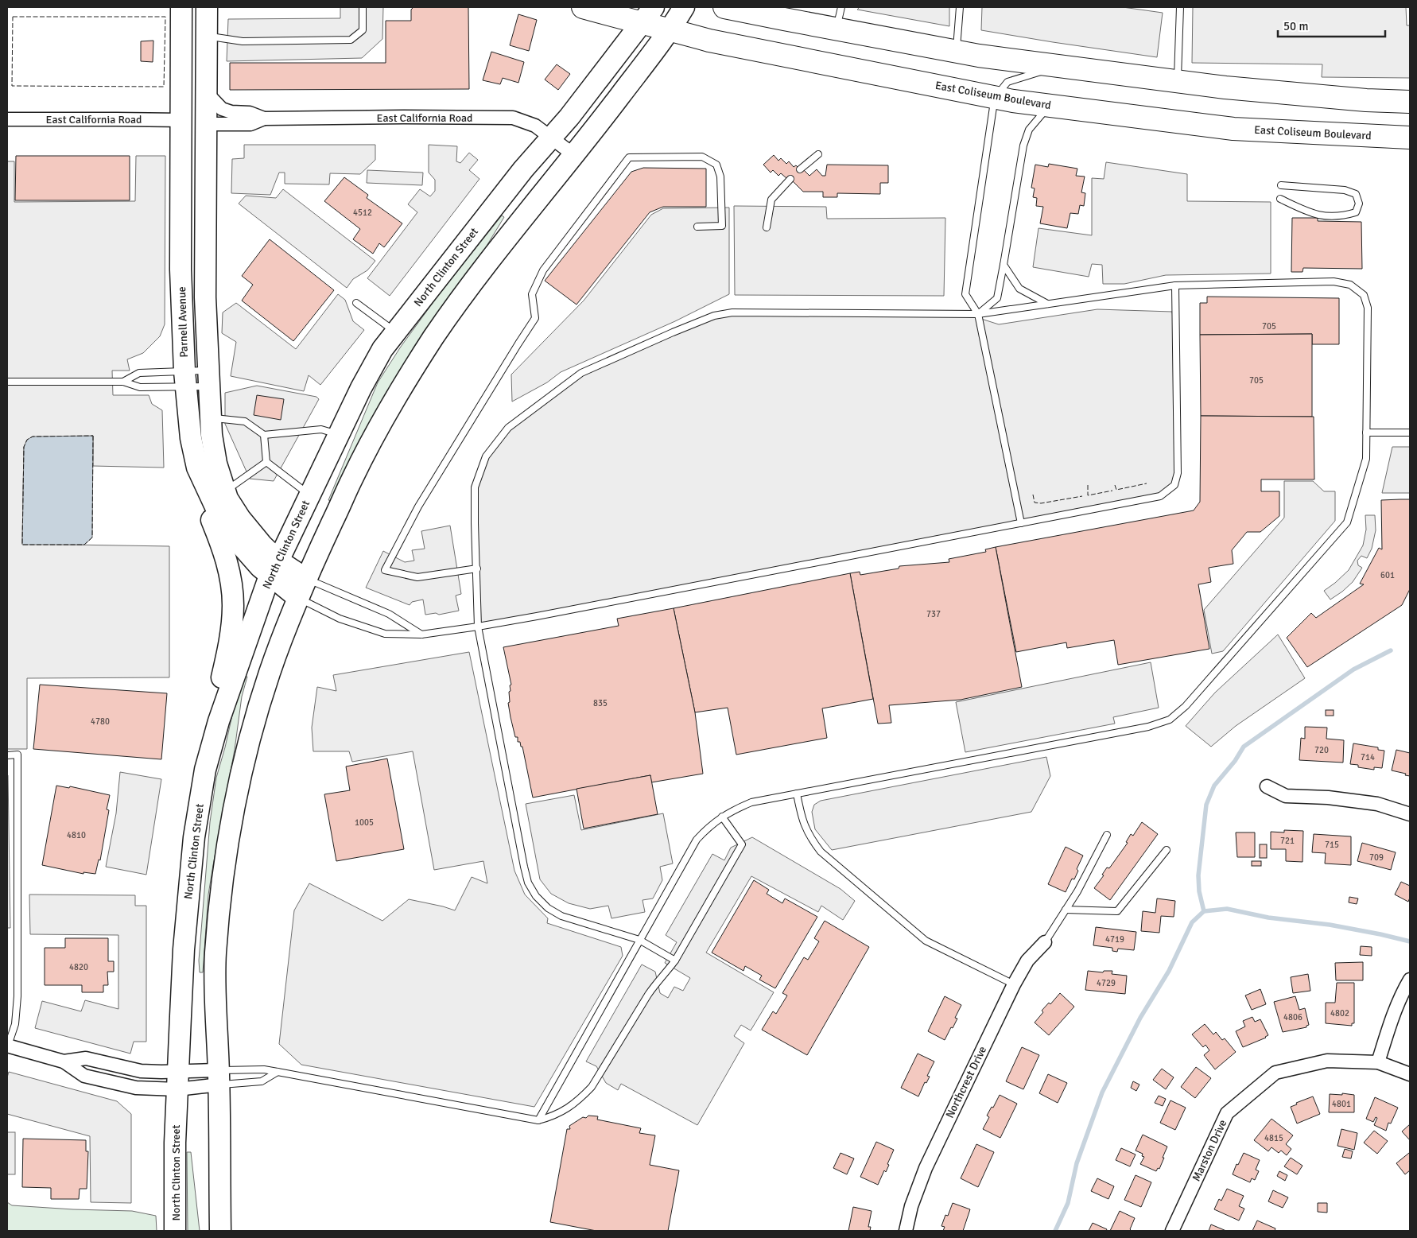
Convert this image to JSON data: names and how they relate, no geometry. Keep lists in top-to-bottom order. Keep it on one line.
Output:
{"streets":{"highway":["East Coliseum Boulevard"],"main road":["North Clinton Street","Parnell Avenue"],"street":["East California Road","Northcrest Drive","Marston Drive"]},"crossings":[["East Coliseum Boulevard","North Clinton Street"],["East California Road","North Clinton Street"],["East California Road","Parnell Avenue"],["North Clinton Street","Parnell Avenue"]],"house_numbers":["4512","705","705","601","737","835","4780","720","714","1005","4810","721","715","709","4719","4820","4729","4802","4806","4801","4815"],"scale_bar":"50 m"}
